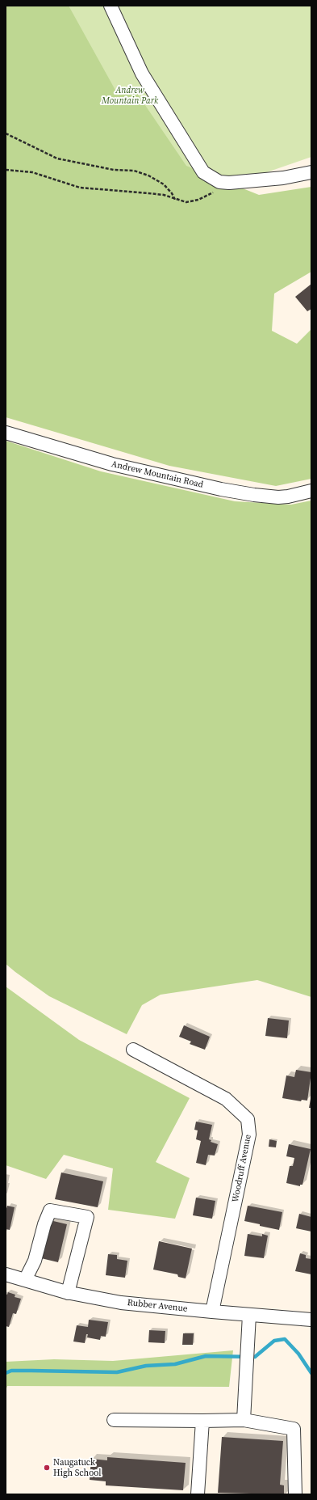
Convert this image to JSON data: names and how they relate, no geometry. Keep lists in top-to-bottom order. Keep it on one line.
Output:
{"streets":{"street":["Andrew Mountain Road","Woodruff Avenue","Rubber Avenue"]},"crossings":[["Woodruff Avenue","Rubber Avenue"]],"parks":["Andrew Mountain Park"],"places":["Naugatuck High School"]}
